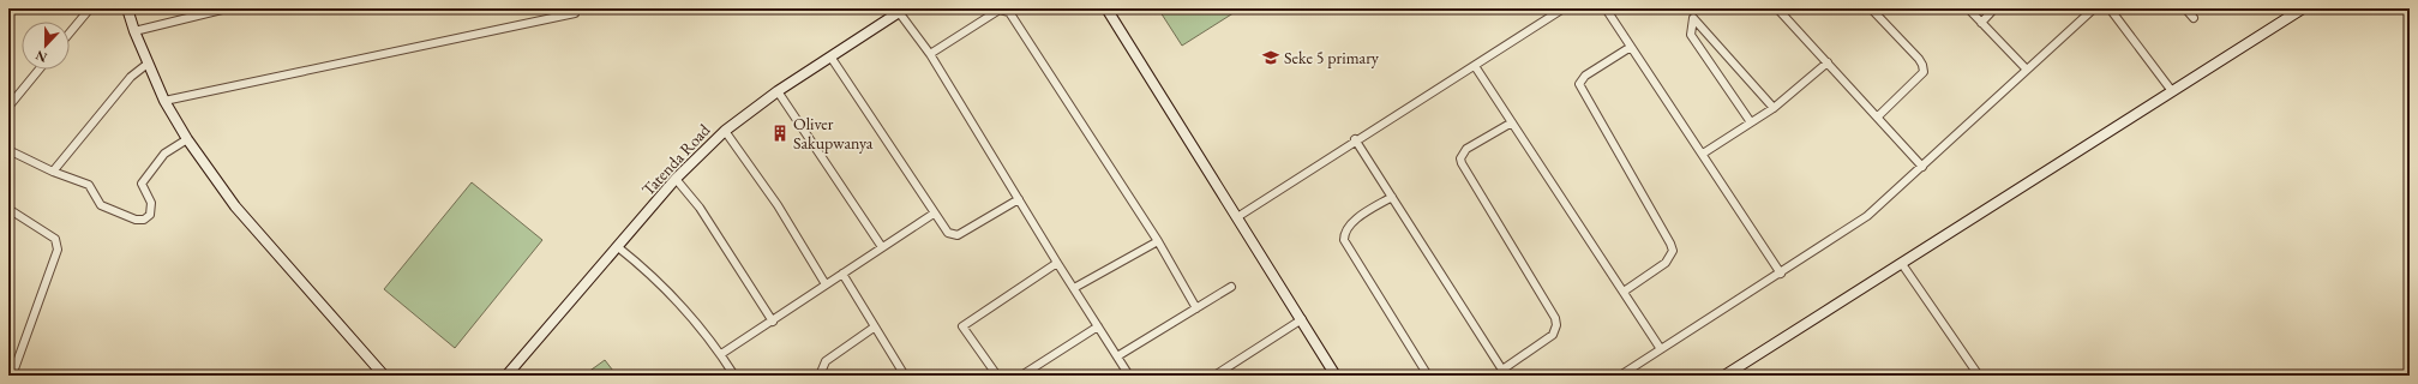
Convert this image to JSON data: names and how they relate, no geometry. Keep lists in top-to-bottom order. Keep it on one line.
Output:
{"streets":{"street":["Tatenda Road"]},"places":{"school or university":["Seke 5 primary"],"building":["Oliver Sakupwanya"]},"north":"bottom"}
